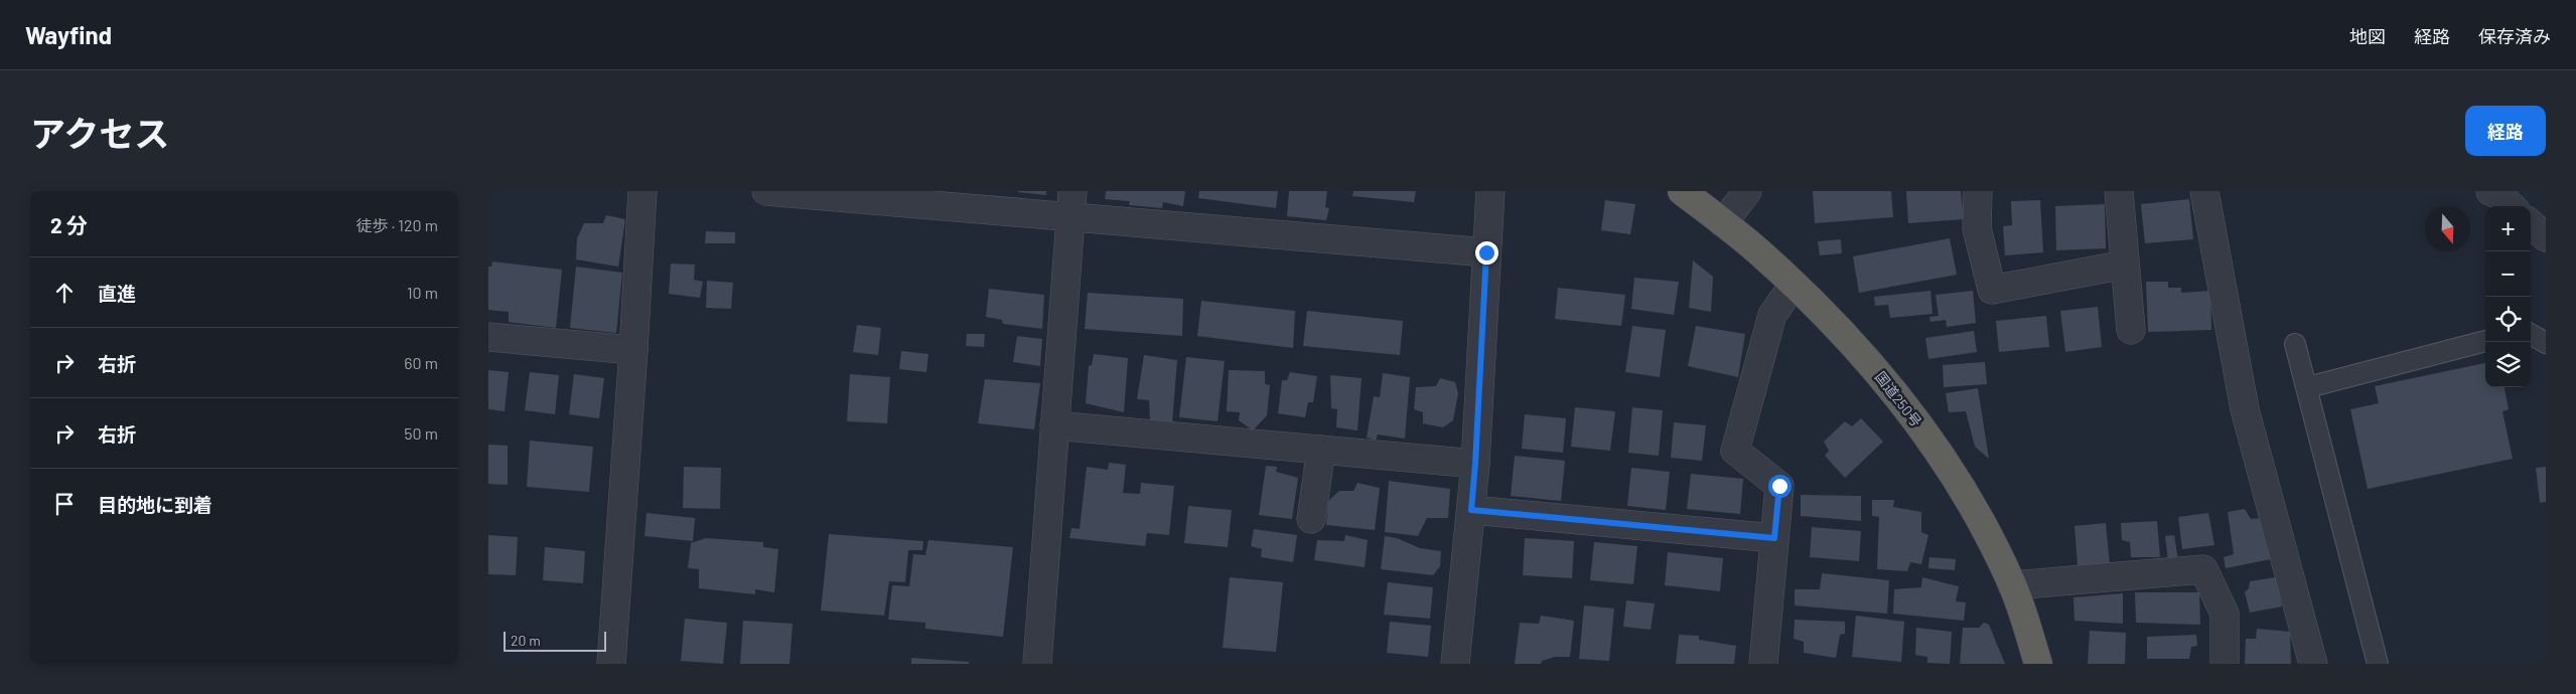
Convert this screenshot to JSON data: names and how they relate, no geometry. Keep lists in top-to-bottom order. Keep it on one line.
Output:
{"streets":{"highway":["国道250号"]},"scale_bar":"20 m","north":"bottom","page":{"header":"Wayfind","nav":["地図","経路","保存済み"],"title":"アクセス","buttons":"経路","heading":["2 分","徒歩 · 120 m"],"map_buttons":["+","−"],"list":[["直進","10 m"],["右折","60 m"],["右折","50 m"],"目的地に到着"],"scale":"20 m"}}
